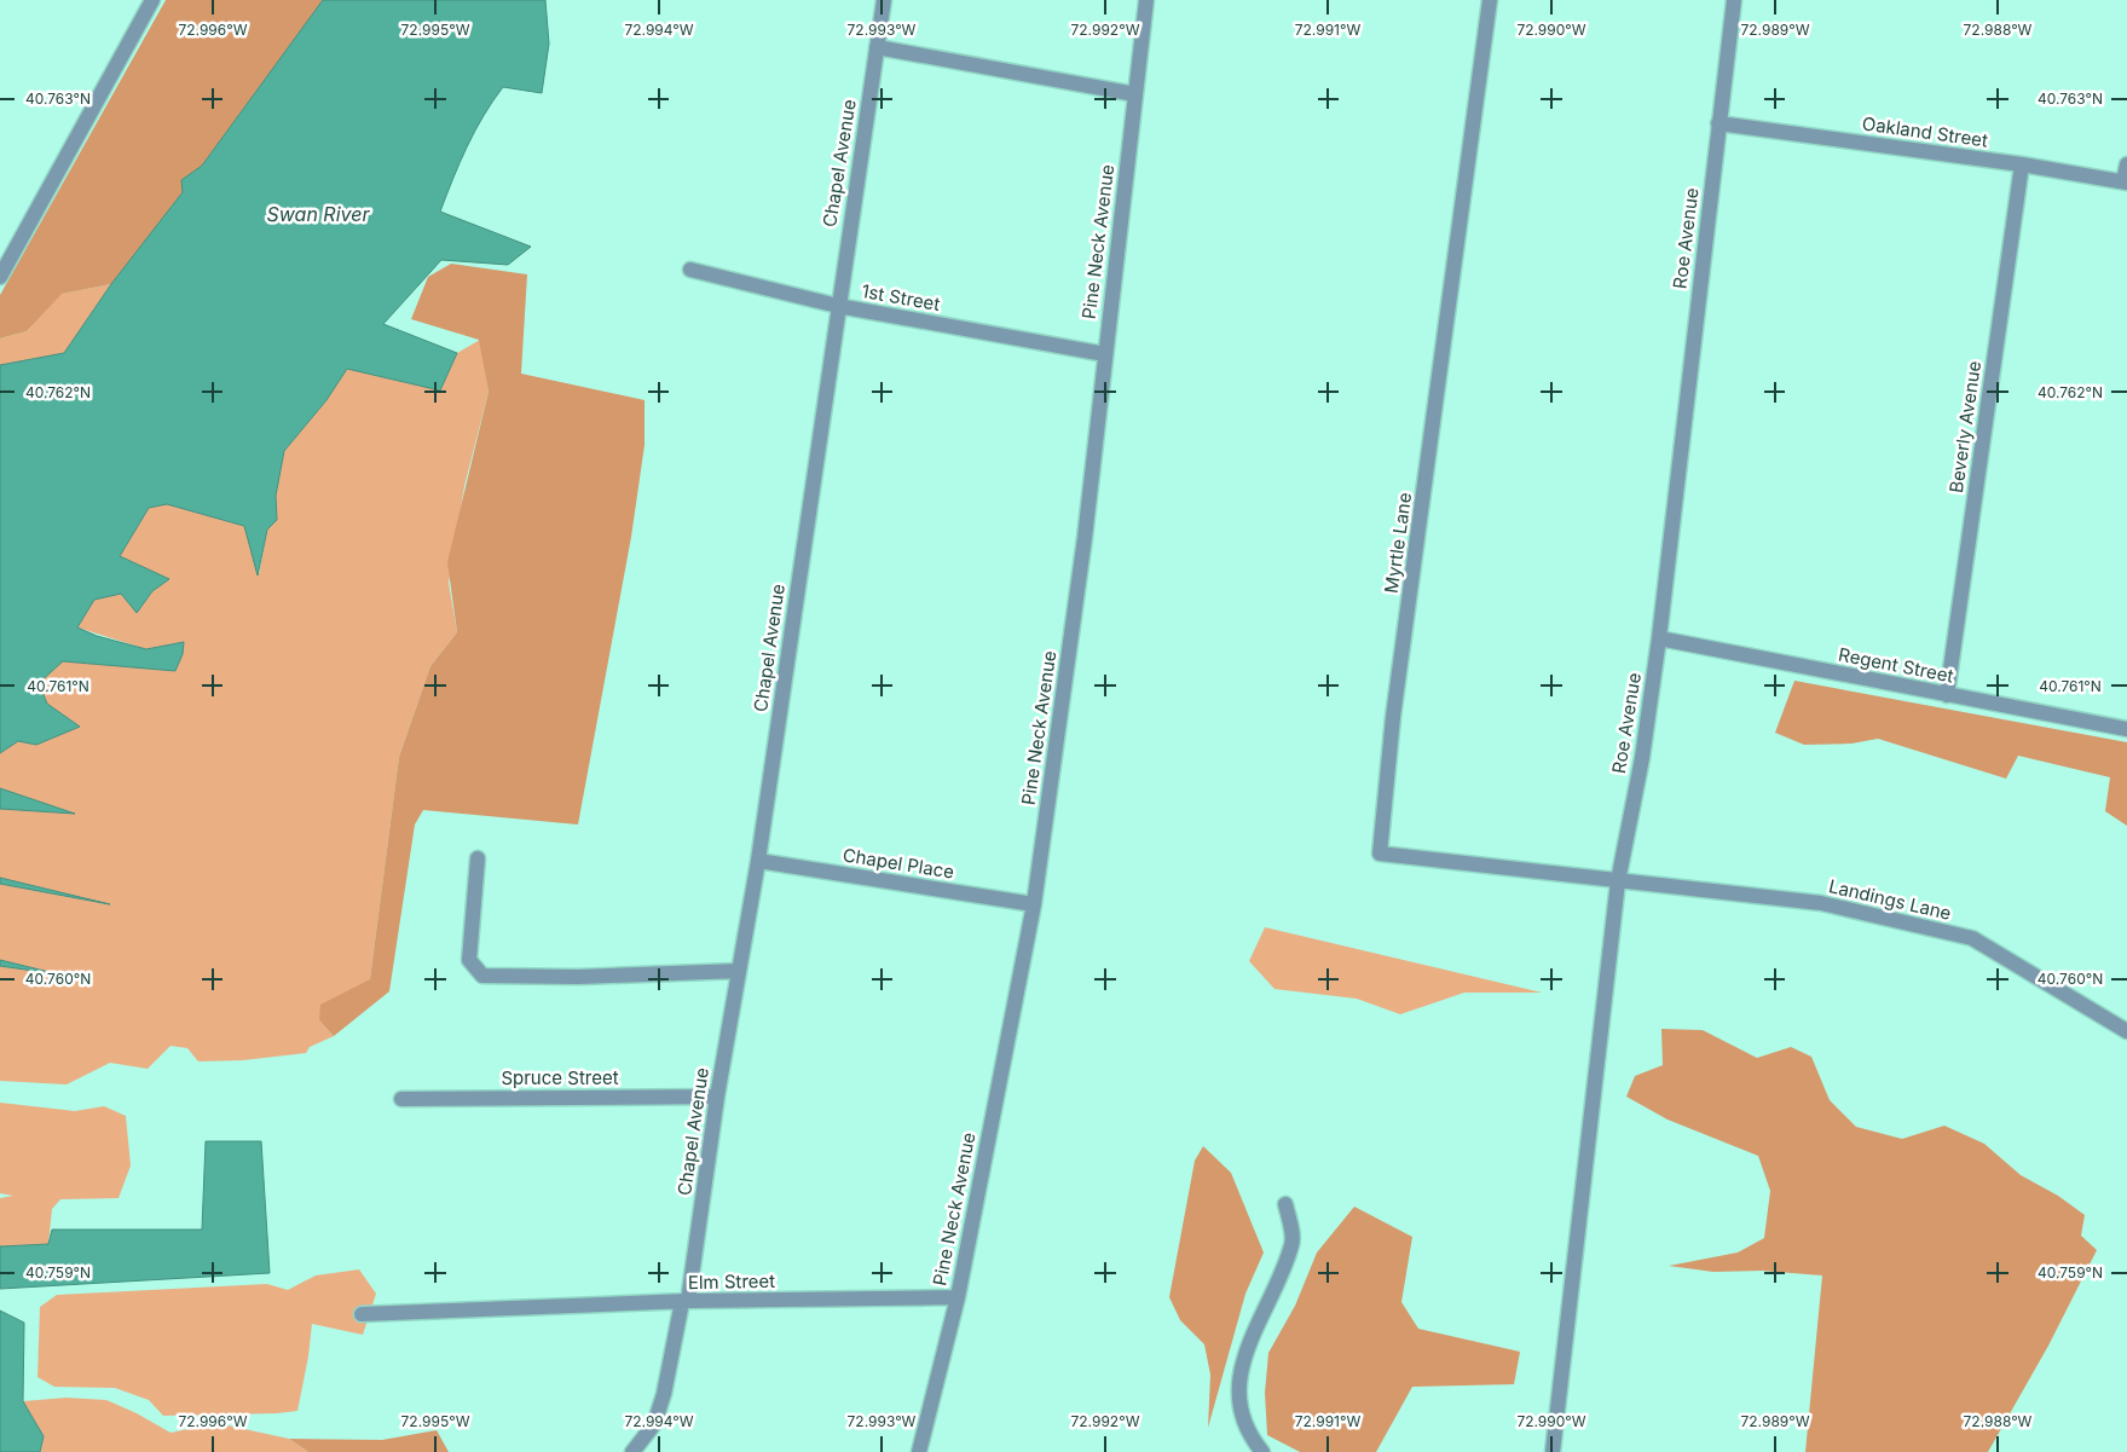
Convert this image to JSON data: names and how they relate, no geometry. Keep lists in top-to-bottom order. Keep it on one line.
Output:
{"streets":{"street":["Oakland Street","Chapel Avenue","Roe Avenue","Pine Neck Avenue","1st Street","Beverly Avenue","Myrtle Lane","Regent Street","Chapel Place","Landings Lane","Spruce Street","Elm Street"]},"crossings":[["Oakland Street","Roe Avenue"],["Oakland Street","Beverly Avenue"],["Chapel Avenue","1st Street"],["Chapel Avenue","Chapel Place"],["Chapel Avenue","Spruce Street"],["Chapel Avenue","Elm Street"],["Roe Avenue","Myrtle Lane"],["Roe Avenue","Regent Street"],["Roe Avenue","Landings Lane"],["Pine Neck Avenue","1st Street"],["Pine Neck Avenue","Chapel Place"],["Pine Neck Avenue","Elm Street"],["Beverly Avenue","Regent Street"],["Myrtle Lane","Landings Lane"]],"water":["Swan River"],"coordinates":["72.996°W","72.995°W","72.994°W","72.993°W","72.992°W","72.991°W","72.990°W","72.989°W","72.988°W","40.763°N","40.762°N","40.761°N","40.760°N","40.759°N"]}
